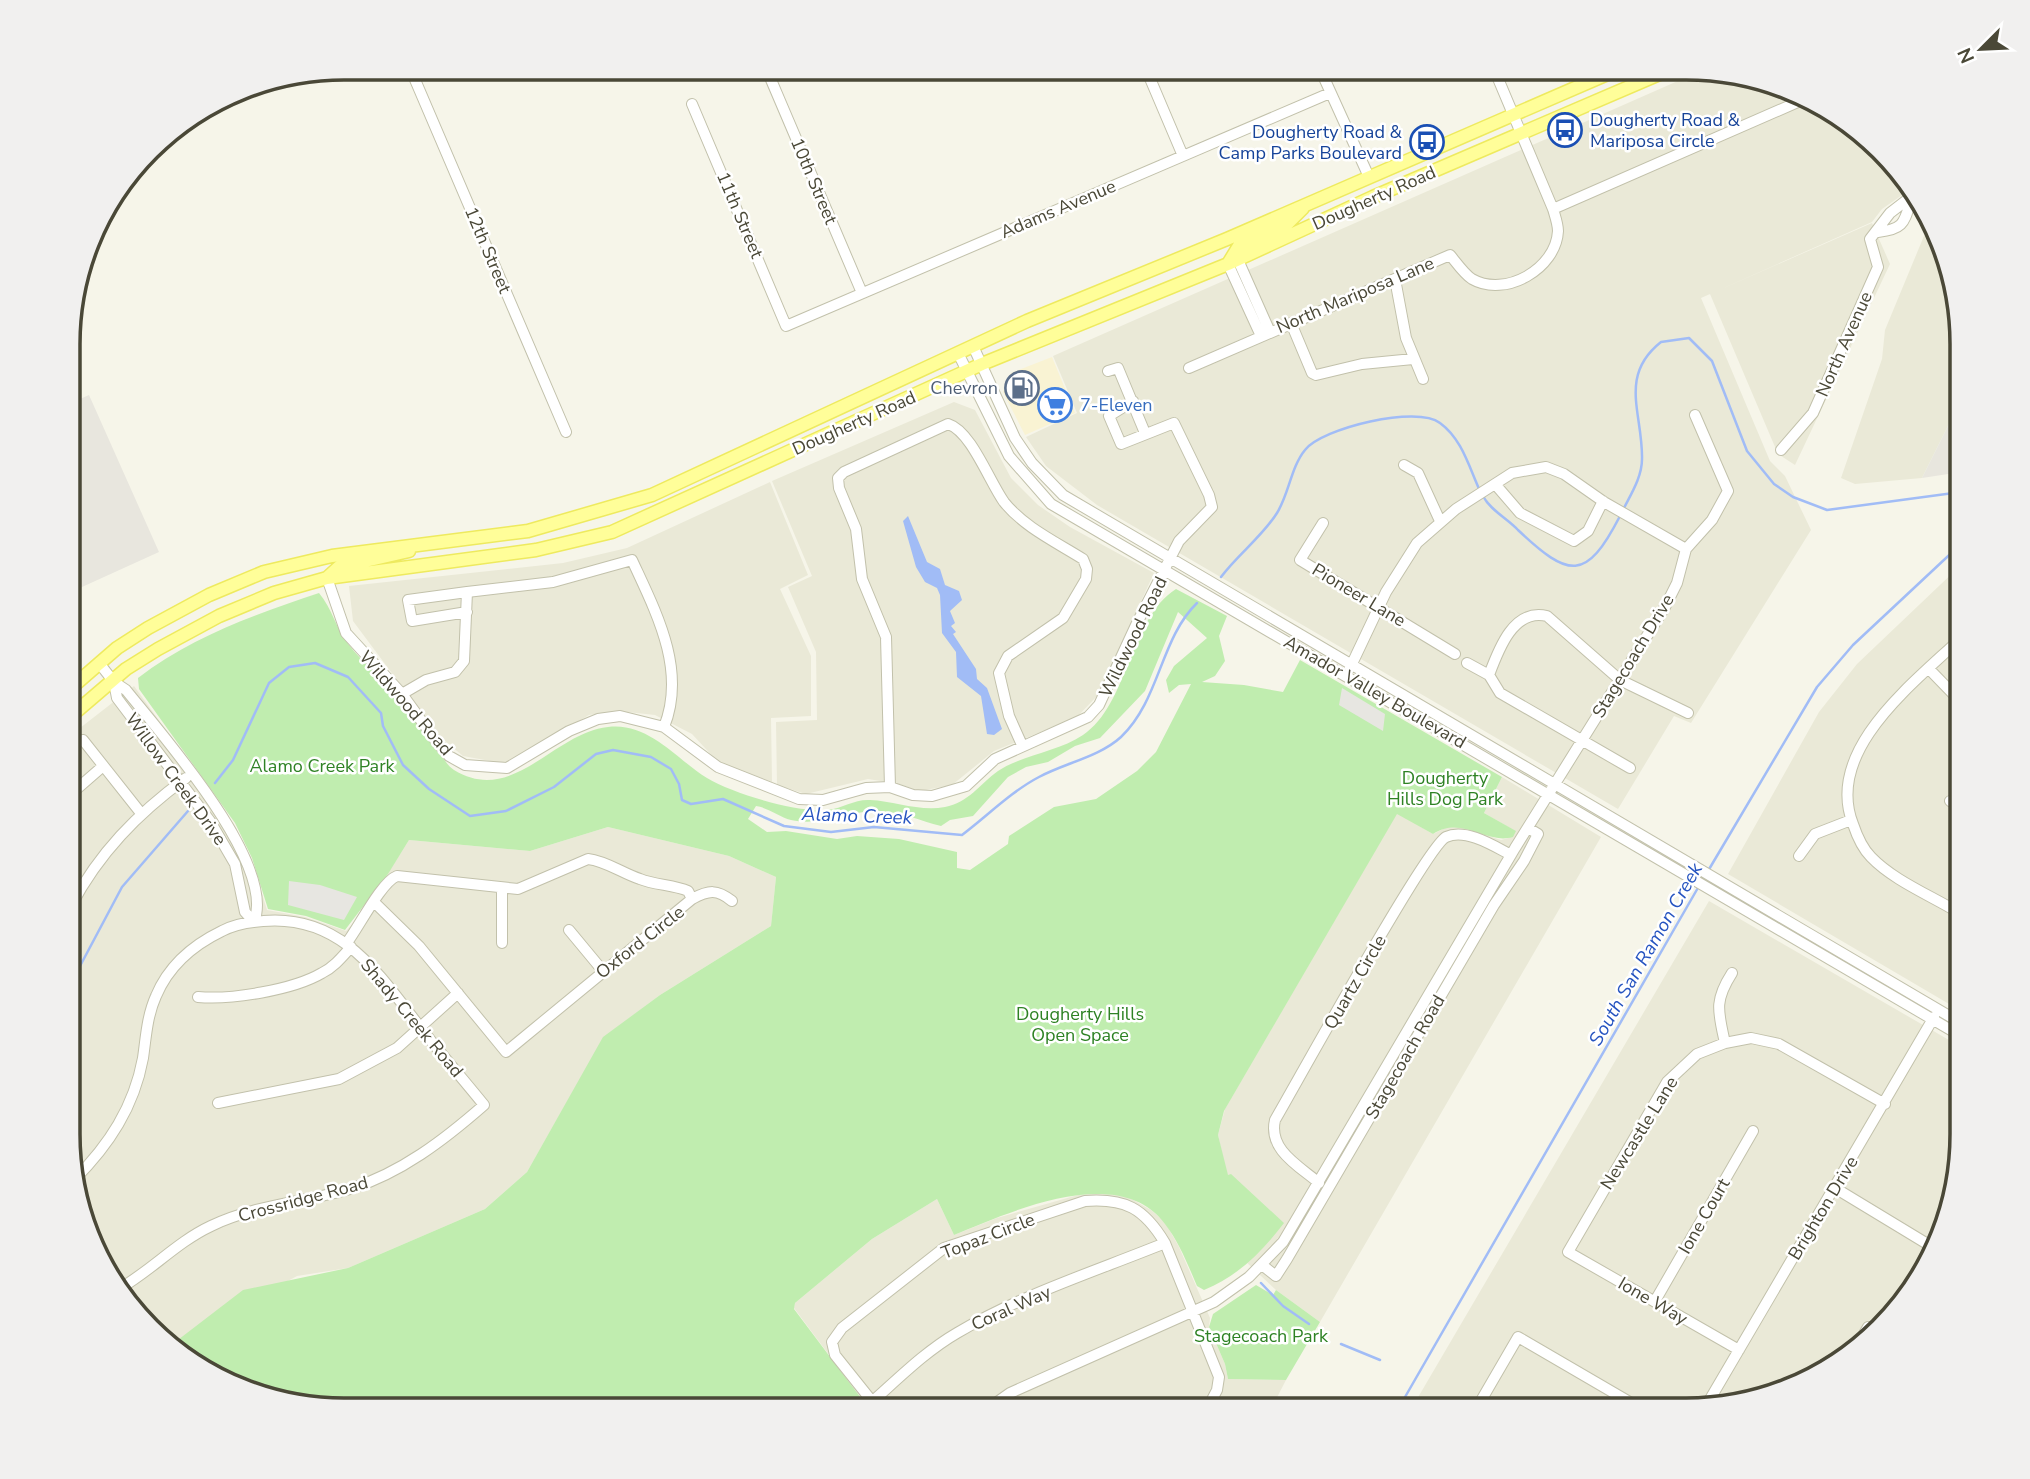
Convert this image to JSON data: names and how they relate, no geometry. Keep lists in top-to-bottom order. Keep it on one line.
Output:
{"streets":{"main road":["Dougherty Road"],"street":["10th Street","Adams Avenue","11th Street","12th Street","North Mariposa Lane","North Avenue","Pioneer Lane","Wildwood Road","Stagecoach Drive","Amador Valley Boulevard","Willow Creek Drive","Oxford Circle","Quartz Circle","Shady Creek Road","Stagecoach Road","Newcastle Lane","Crossridge Road","Brighton Drive","Ione Court","Topaz Circle","Ione Way","Coral Way"]},"crossings":[["10th Street","Adams Avenue"],["Dougherty Road","Wildwood Road"],["Dougherty Road","Amador Valley Boulevard"],["Dougherty Road","Willow Creek Drive"],["Adams Avenue","11th Street"],["Wildwood Road","Amador Valley Boulevard"],["Stagecoach Drive","Amador Valley Boulevard"],["Stagecoach Drive","Stagecoach Road"],["Amador Valley Boulevard","Stagecoach Road"],["Amador Valley Boulevard","Brighton Drive"],["Willow Creek Drive","Shady Creek Road"],["Oxford Circle","Shady Creek Road"],["Quartz Circle","Stagecoach Road"],["Shady Creek Road","Crossridge Road"],["Stagecoach Road","Topaz Circle"],["Newcastle Lane","Brighton Drive"],["Newcastle Lane","Ione Way"],["Brighton Drive","Ione Way"],["Ione Court","Ione Way"],["Topaz Circle","Coral Way"]],"water":["Alamo Creek","South San Ramon Creek"],"parks":["Alamo Creek Park","Dougherty Hills Dog Park","Dougherty Hills Open Space","Stagecoach Park"],"places":{"bus stop":["Dougherty Road & Mariposa Circle","Dougherty Road & Camp Parks Boulevard"],"fuel station":["Chevron"],"supermarket":["7-Eleven"]},"north":"bottom left"}
